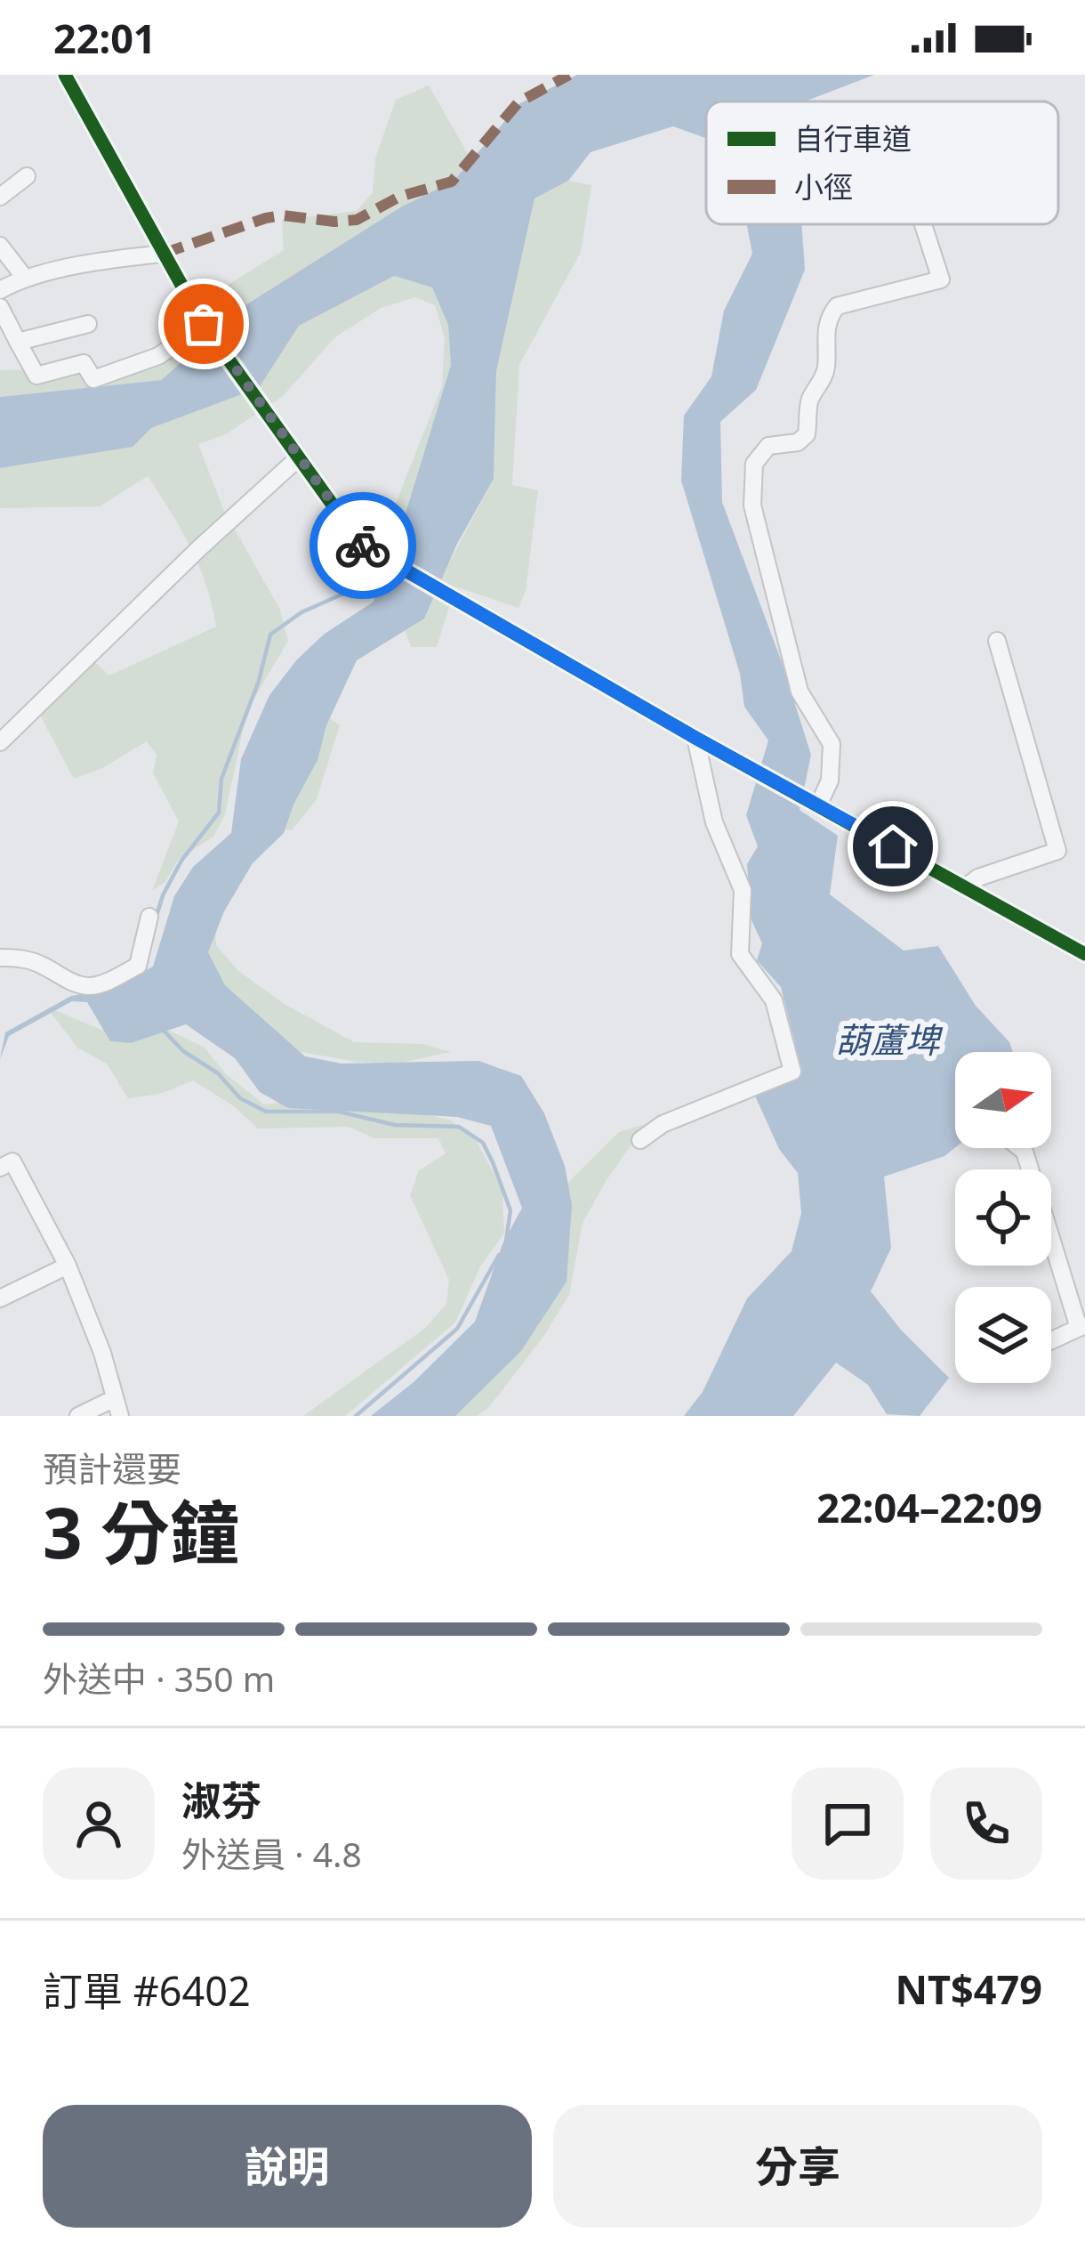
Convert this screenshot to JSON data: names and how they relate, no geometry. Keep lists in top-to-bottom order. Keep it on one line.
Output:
{"water":["葫蘆埤"],"legend":["自行車道","小徑"],"north":"right","page":{"status":"22:01","heading":["3 分鐘","預計還要","22:04–22:09"],"panel":["淑芬","外送員 · 4.8","訂單 #6402","NT$479"],"bar":"外送中 · 350 m","buttons":["說明","分享"]}}
